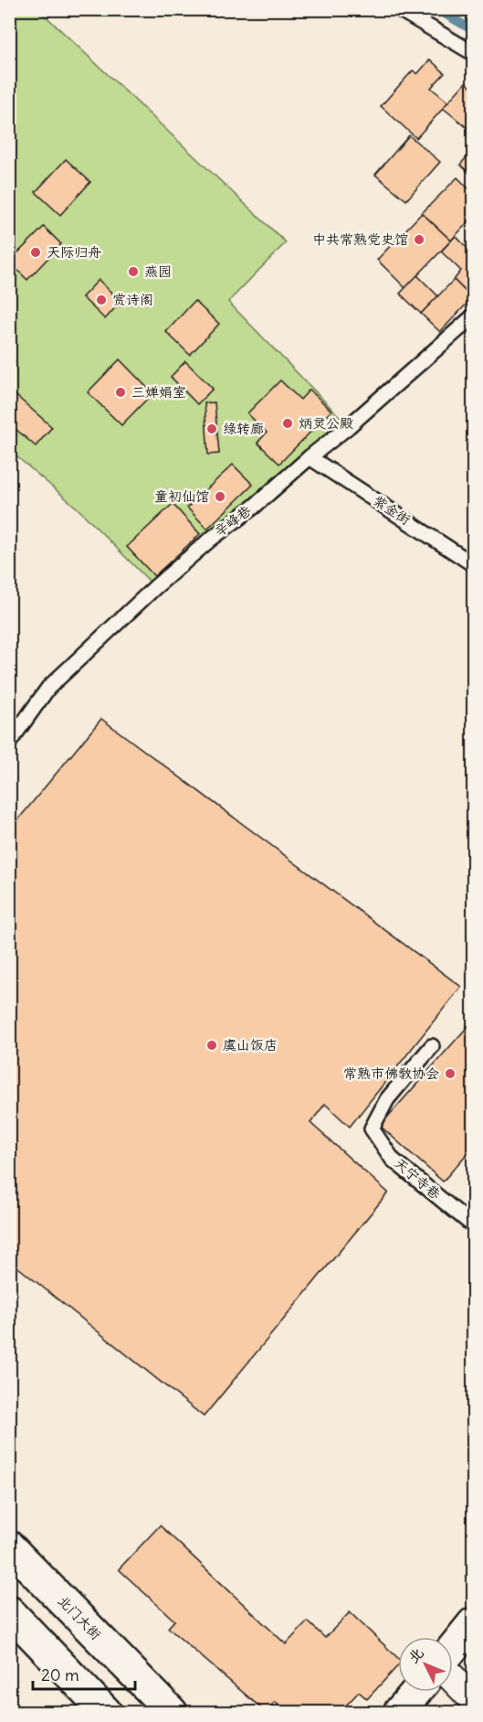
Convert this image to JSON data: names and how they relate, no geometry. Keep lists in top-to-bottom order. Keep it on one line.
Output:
{"streets":{"main road":["北门大街"],"lane":["紫金街","辛峰巷","天宁寺巷"]},"crossings":[["紫金街","辛峰巷"]],"places":["中共常熟党史馆","天际归舟","燕园","赏诗阁","三婵娟室","炳灵公殿","绿转廊","童初仙馆","虞山饭店","常熟市佛教协会"],"scale_bar":"20 m","north":"top left"}
